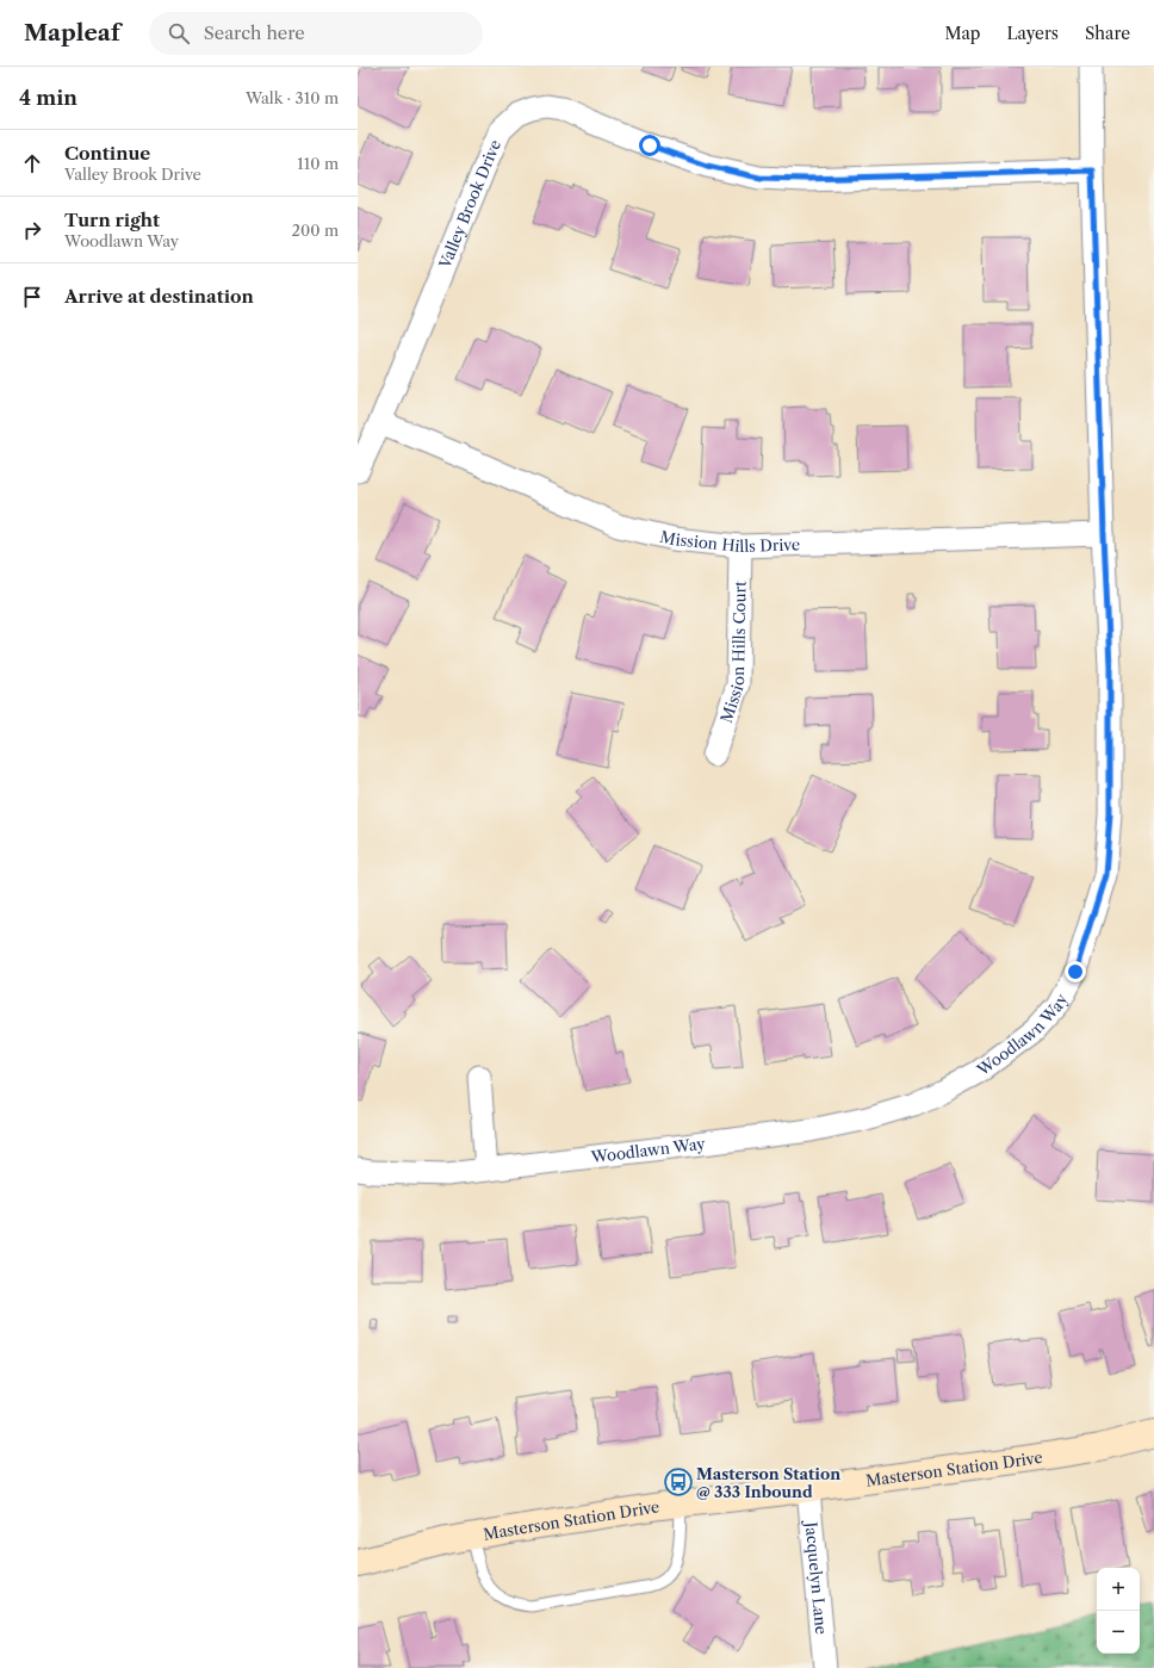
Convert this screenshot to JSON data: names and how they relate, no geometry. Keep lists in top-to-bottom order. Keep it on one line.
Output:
{"streets":{"street":["Valley Brook Drive","Mission Hills Drive","Mission Hills Court","Woodlawn Way","Masterson Station Drive","Jacquelyn Lane"]},"crossings":[["Valley Brook Drive","Mission Hills Drive"],["Valley Brook Drive","Woodlawn Way"],["Mission Hills Drive","Mission Hills Court"],["Mission Hills Drive","Woodlawn Way"],["Masterson Station Drive","Jacquelyn Lane"]],"places":{"bus stop":["Masterson Station @ 333 Inbound"]},"page":{"header":"Mapleaf","search":"Search here","nav":["Map","Layers","Share"],"heading":["4 min","Walk · 310 m"],"list":[["Continue","Valley Brook Drive","110 m"],["Turn right","Woodlawn Way","200 m"],"Arrive at destination"],"map_buttons":["+","−"]}}
